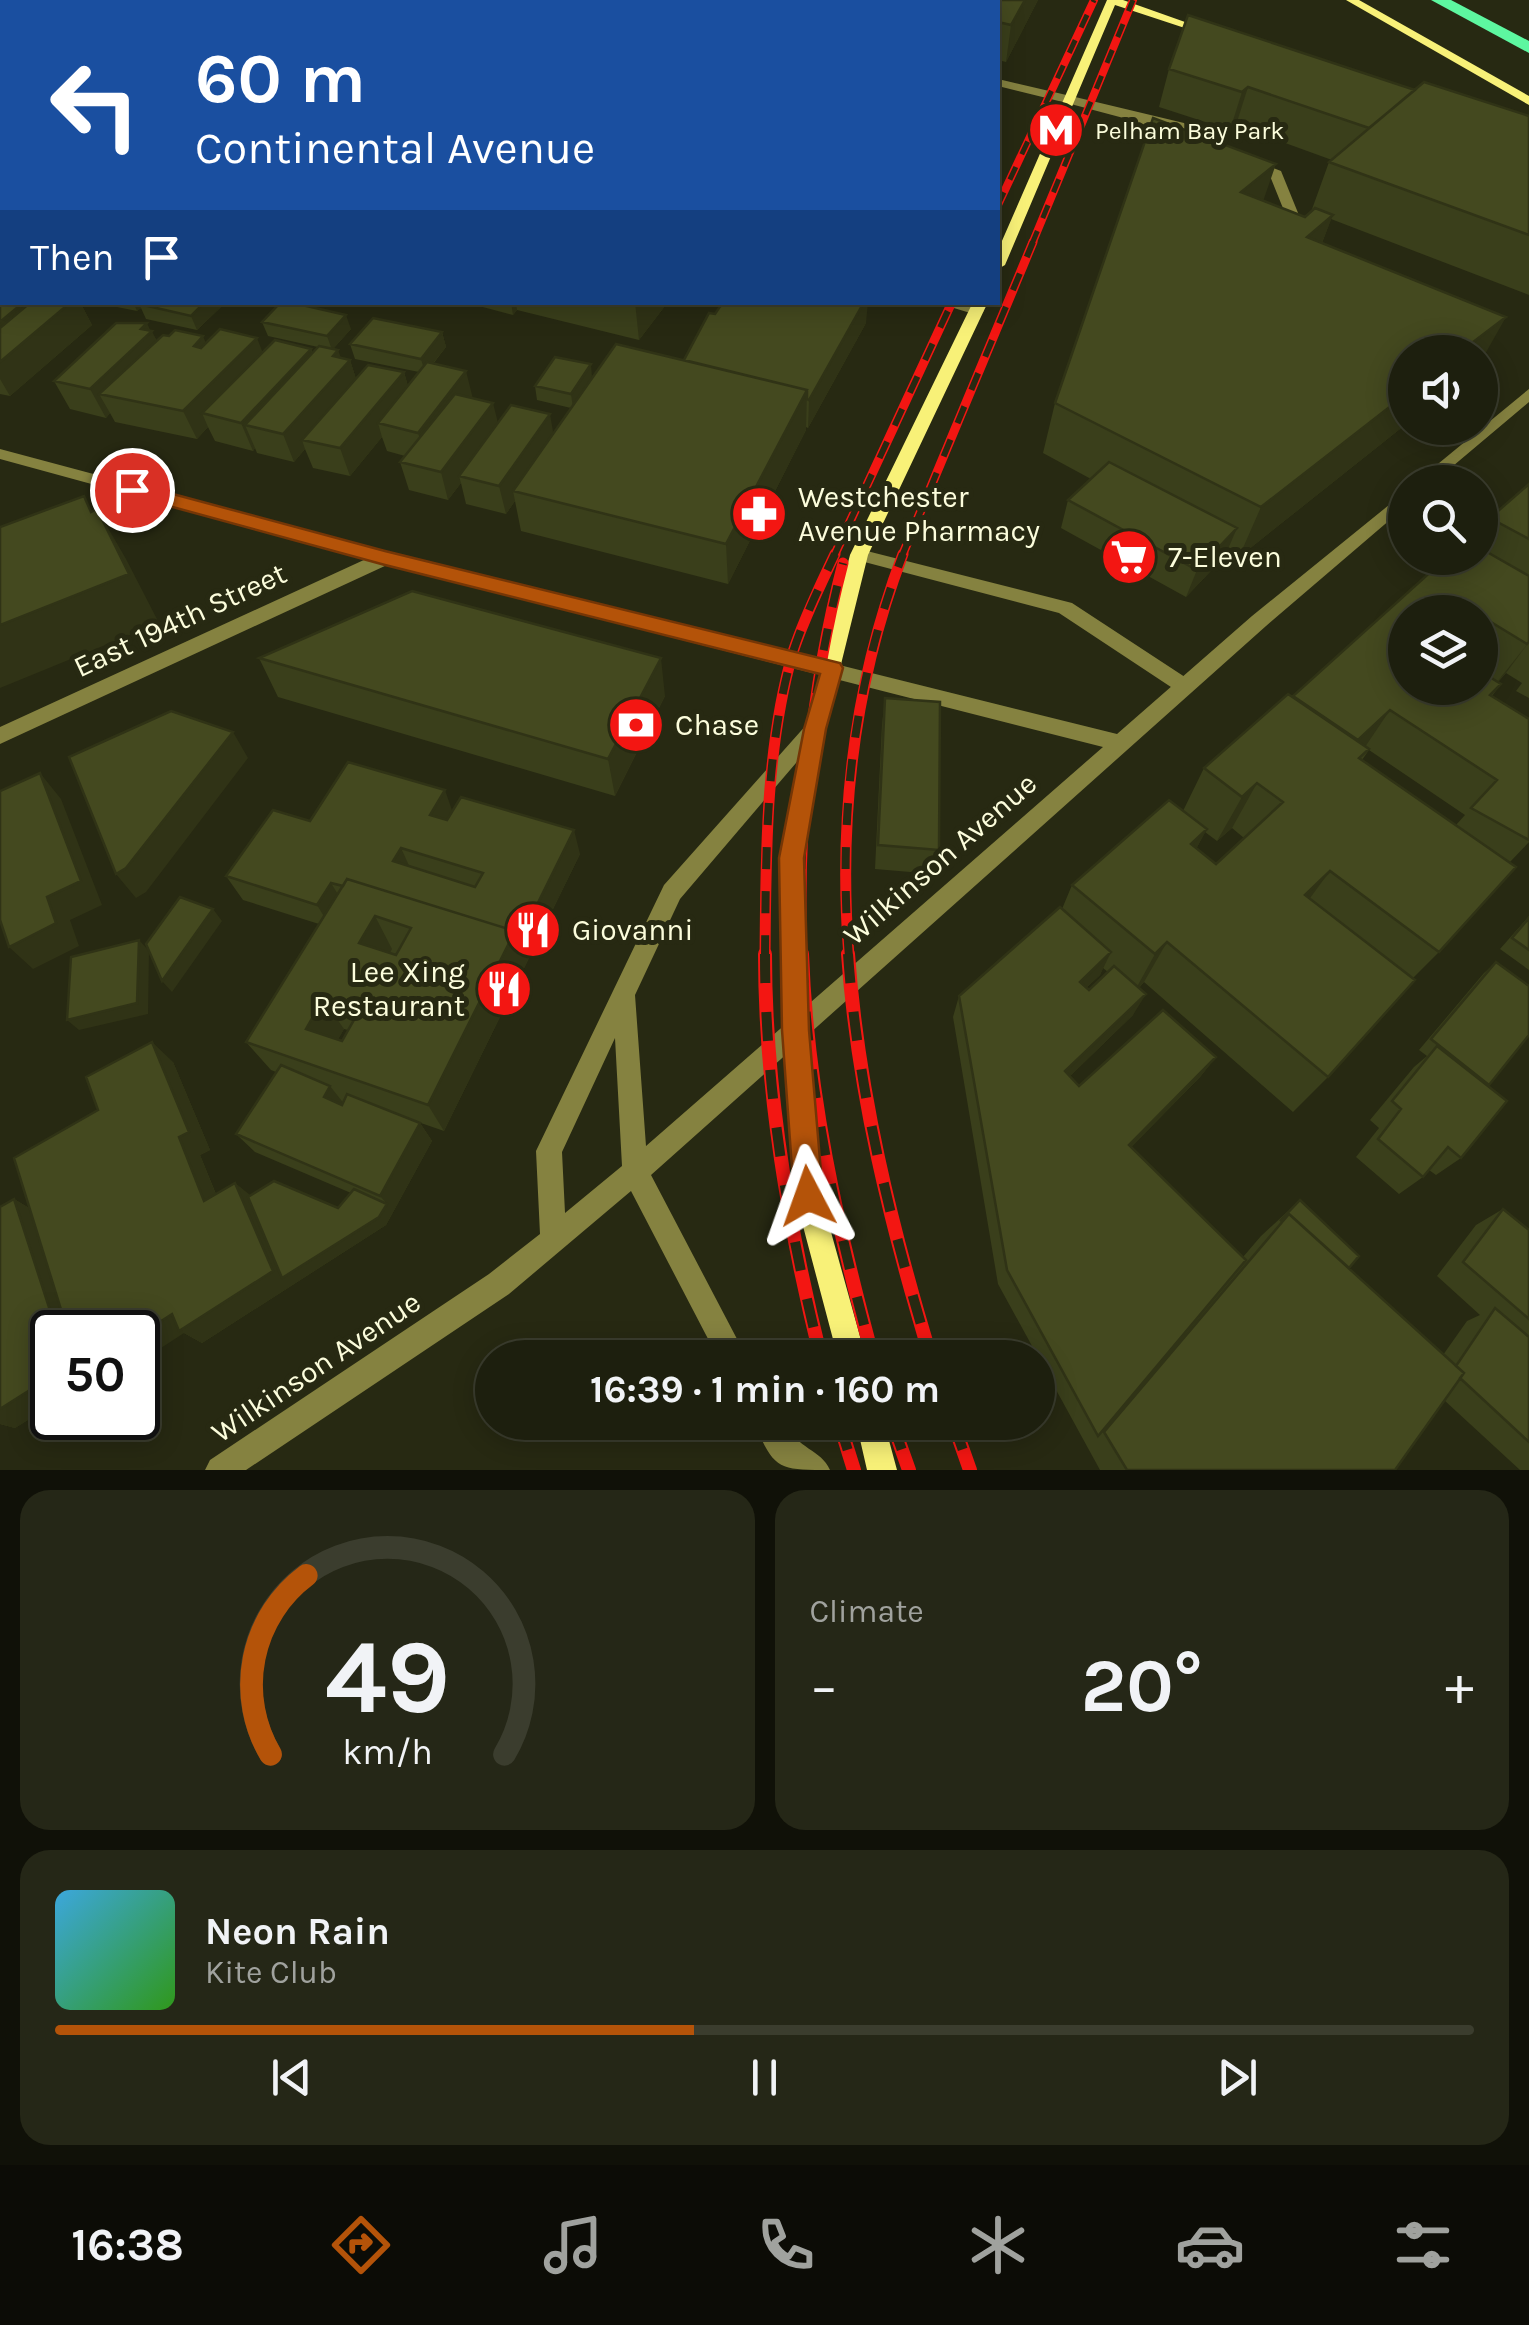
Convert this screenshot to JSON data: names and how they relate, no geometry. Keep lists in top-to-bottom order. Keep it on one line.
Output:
{"streets":{"street":["East 194th Street","Wilkinson Avenue"]},"places":{"metro station":["Pelham Bay Park"],"pharmacy":["Westchester Avenue Pharmacy"],"supermarket":["7-Eleven"],"bank":["Chase"],"restaurant":["Giovanni","Lee Xing Restaurant"]},"page":{"turn":["60 m","Continental Avenue"],"then":"Then","limit":"50","trip":"16:39 · 1 min · 160 m","tile":"Climate","heat":["−","20°","+"],"song":["Neon Rain","Kite Club"],"tabs":"16:38","gauge":["49","km/h"]}}
